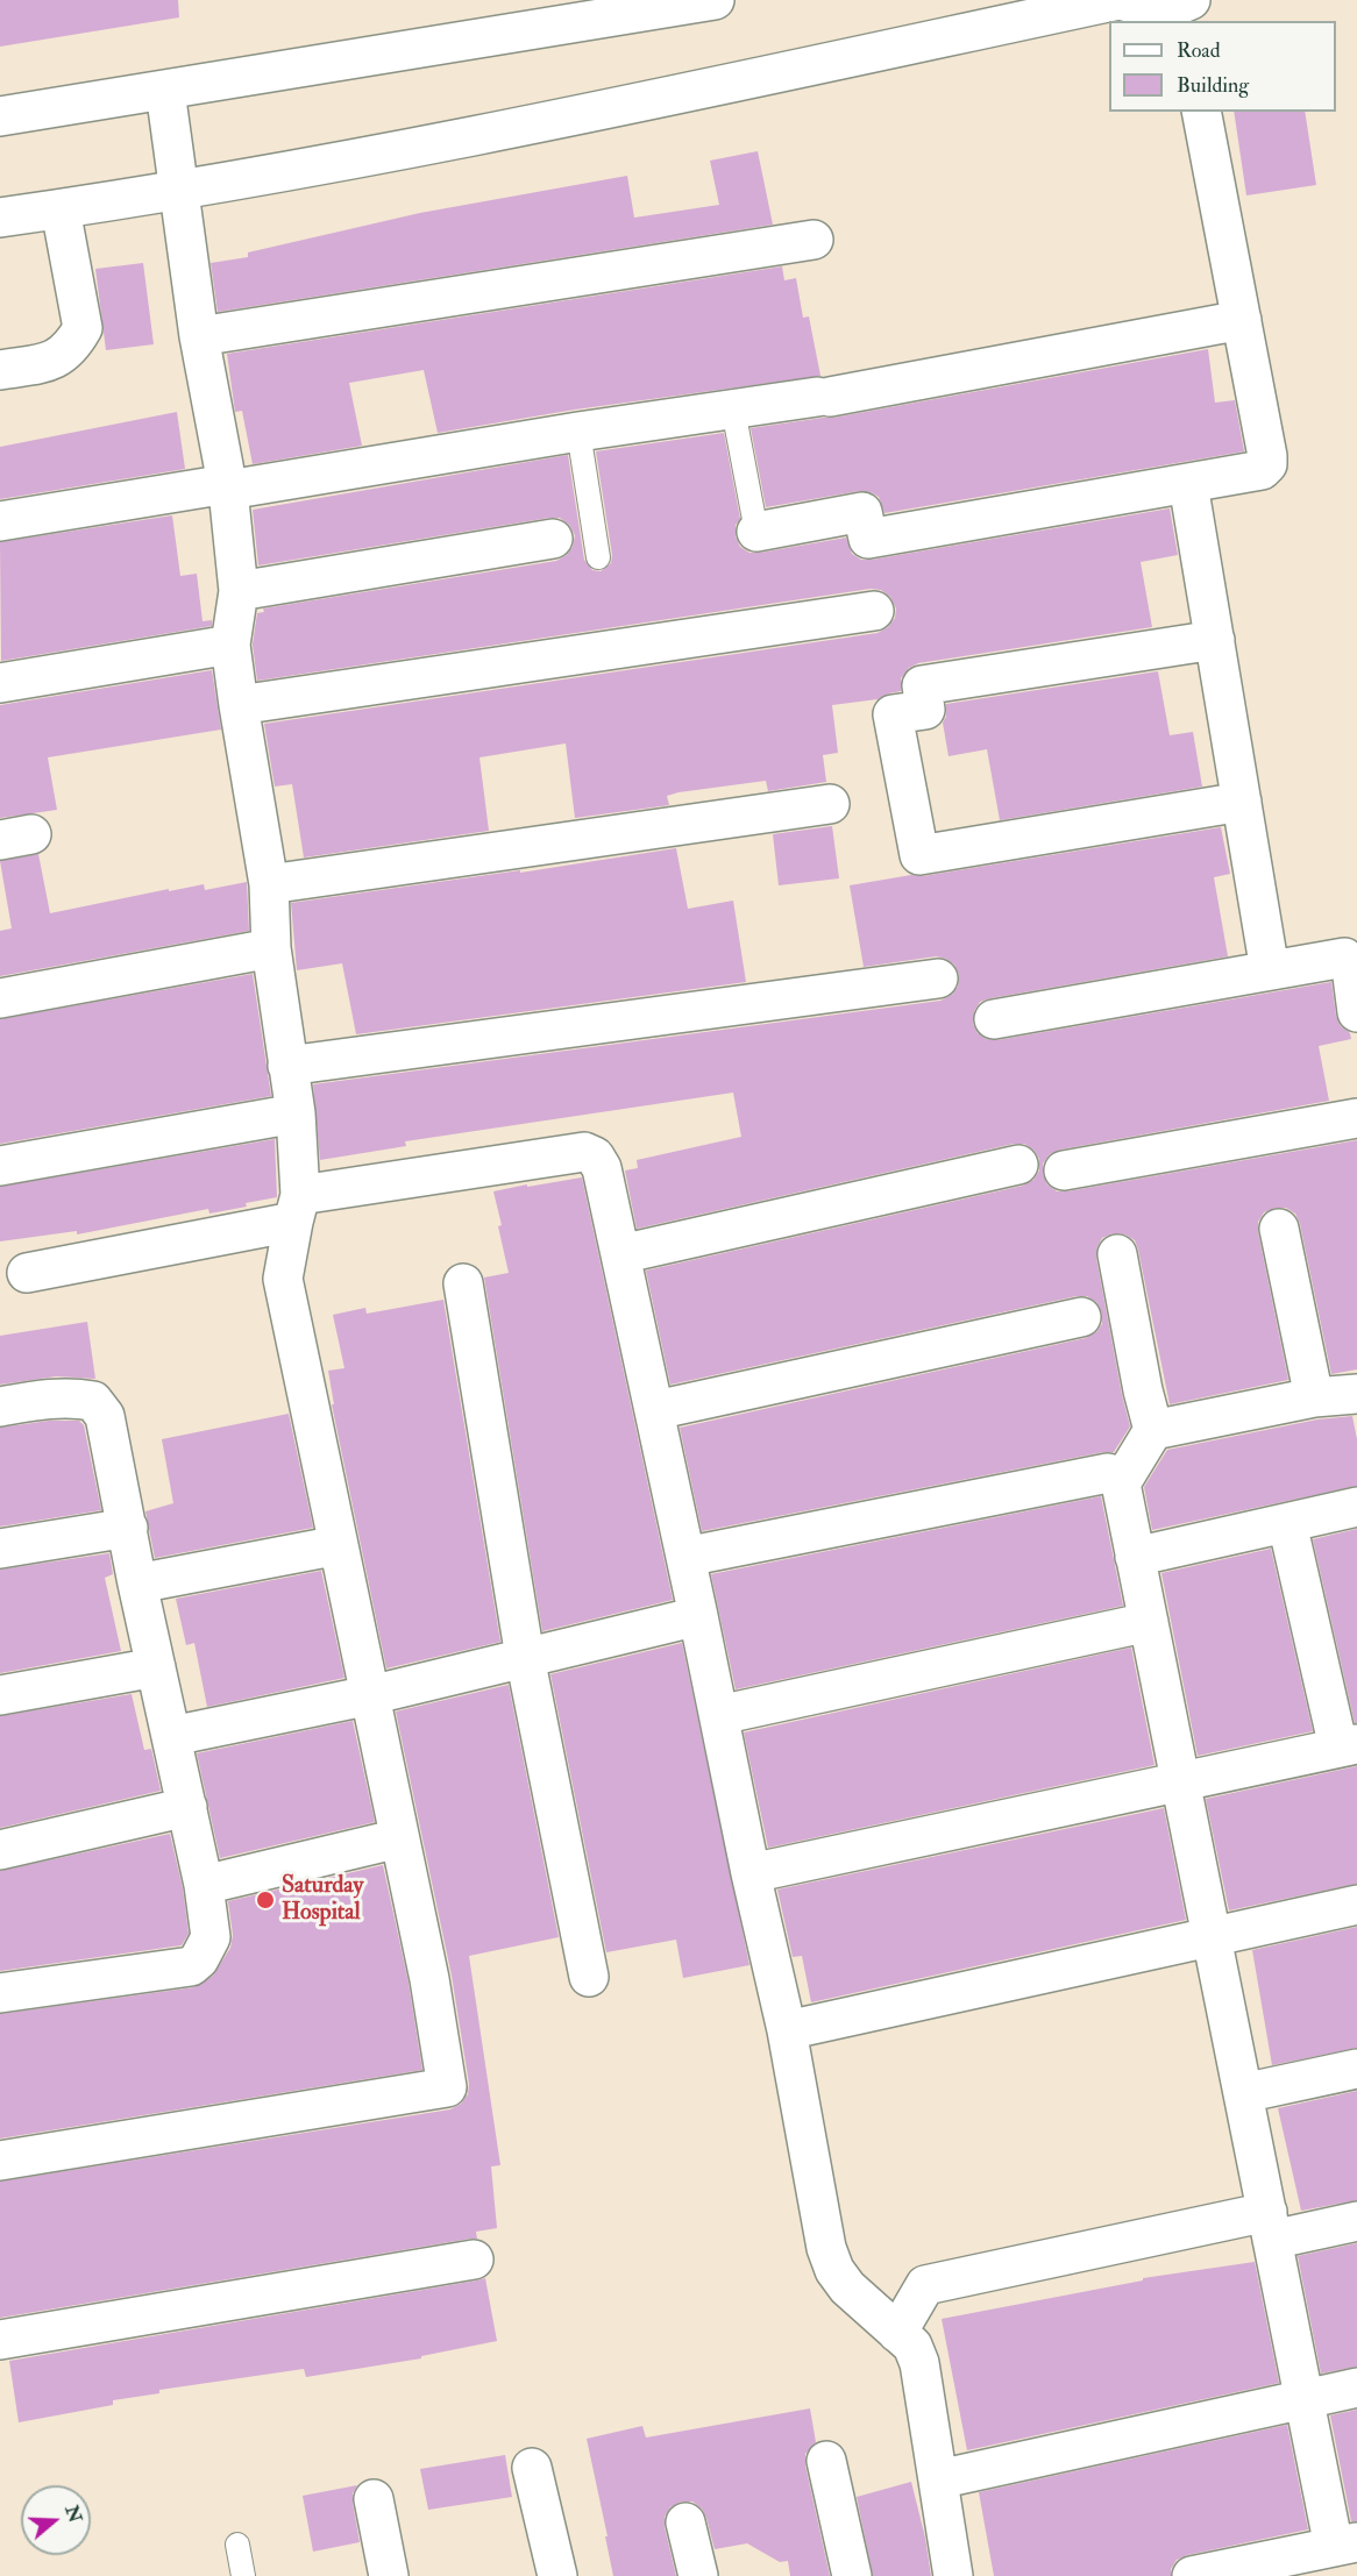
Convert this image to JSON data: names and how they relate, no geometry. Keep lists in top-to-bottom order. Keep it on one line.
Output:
{"places":["Saturday Hospital"],"legend":["Road","Building"],"north":"right"}
